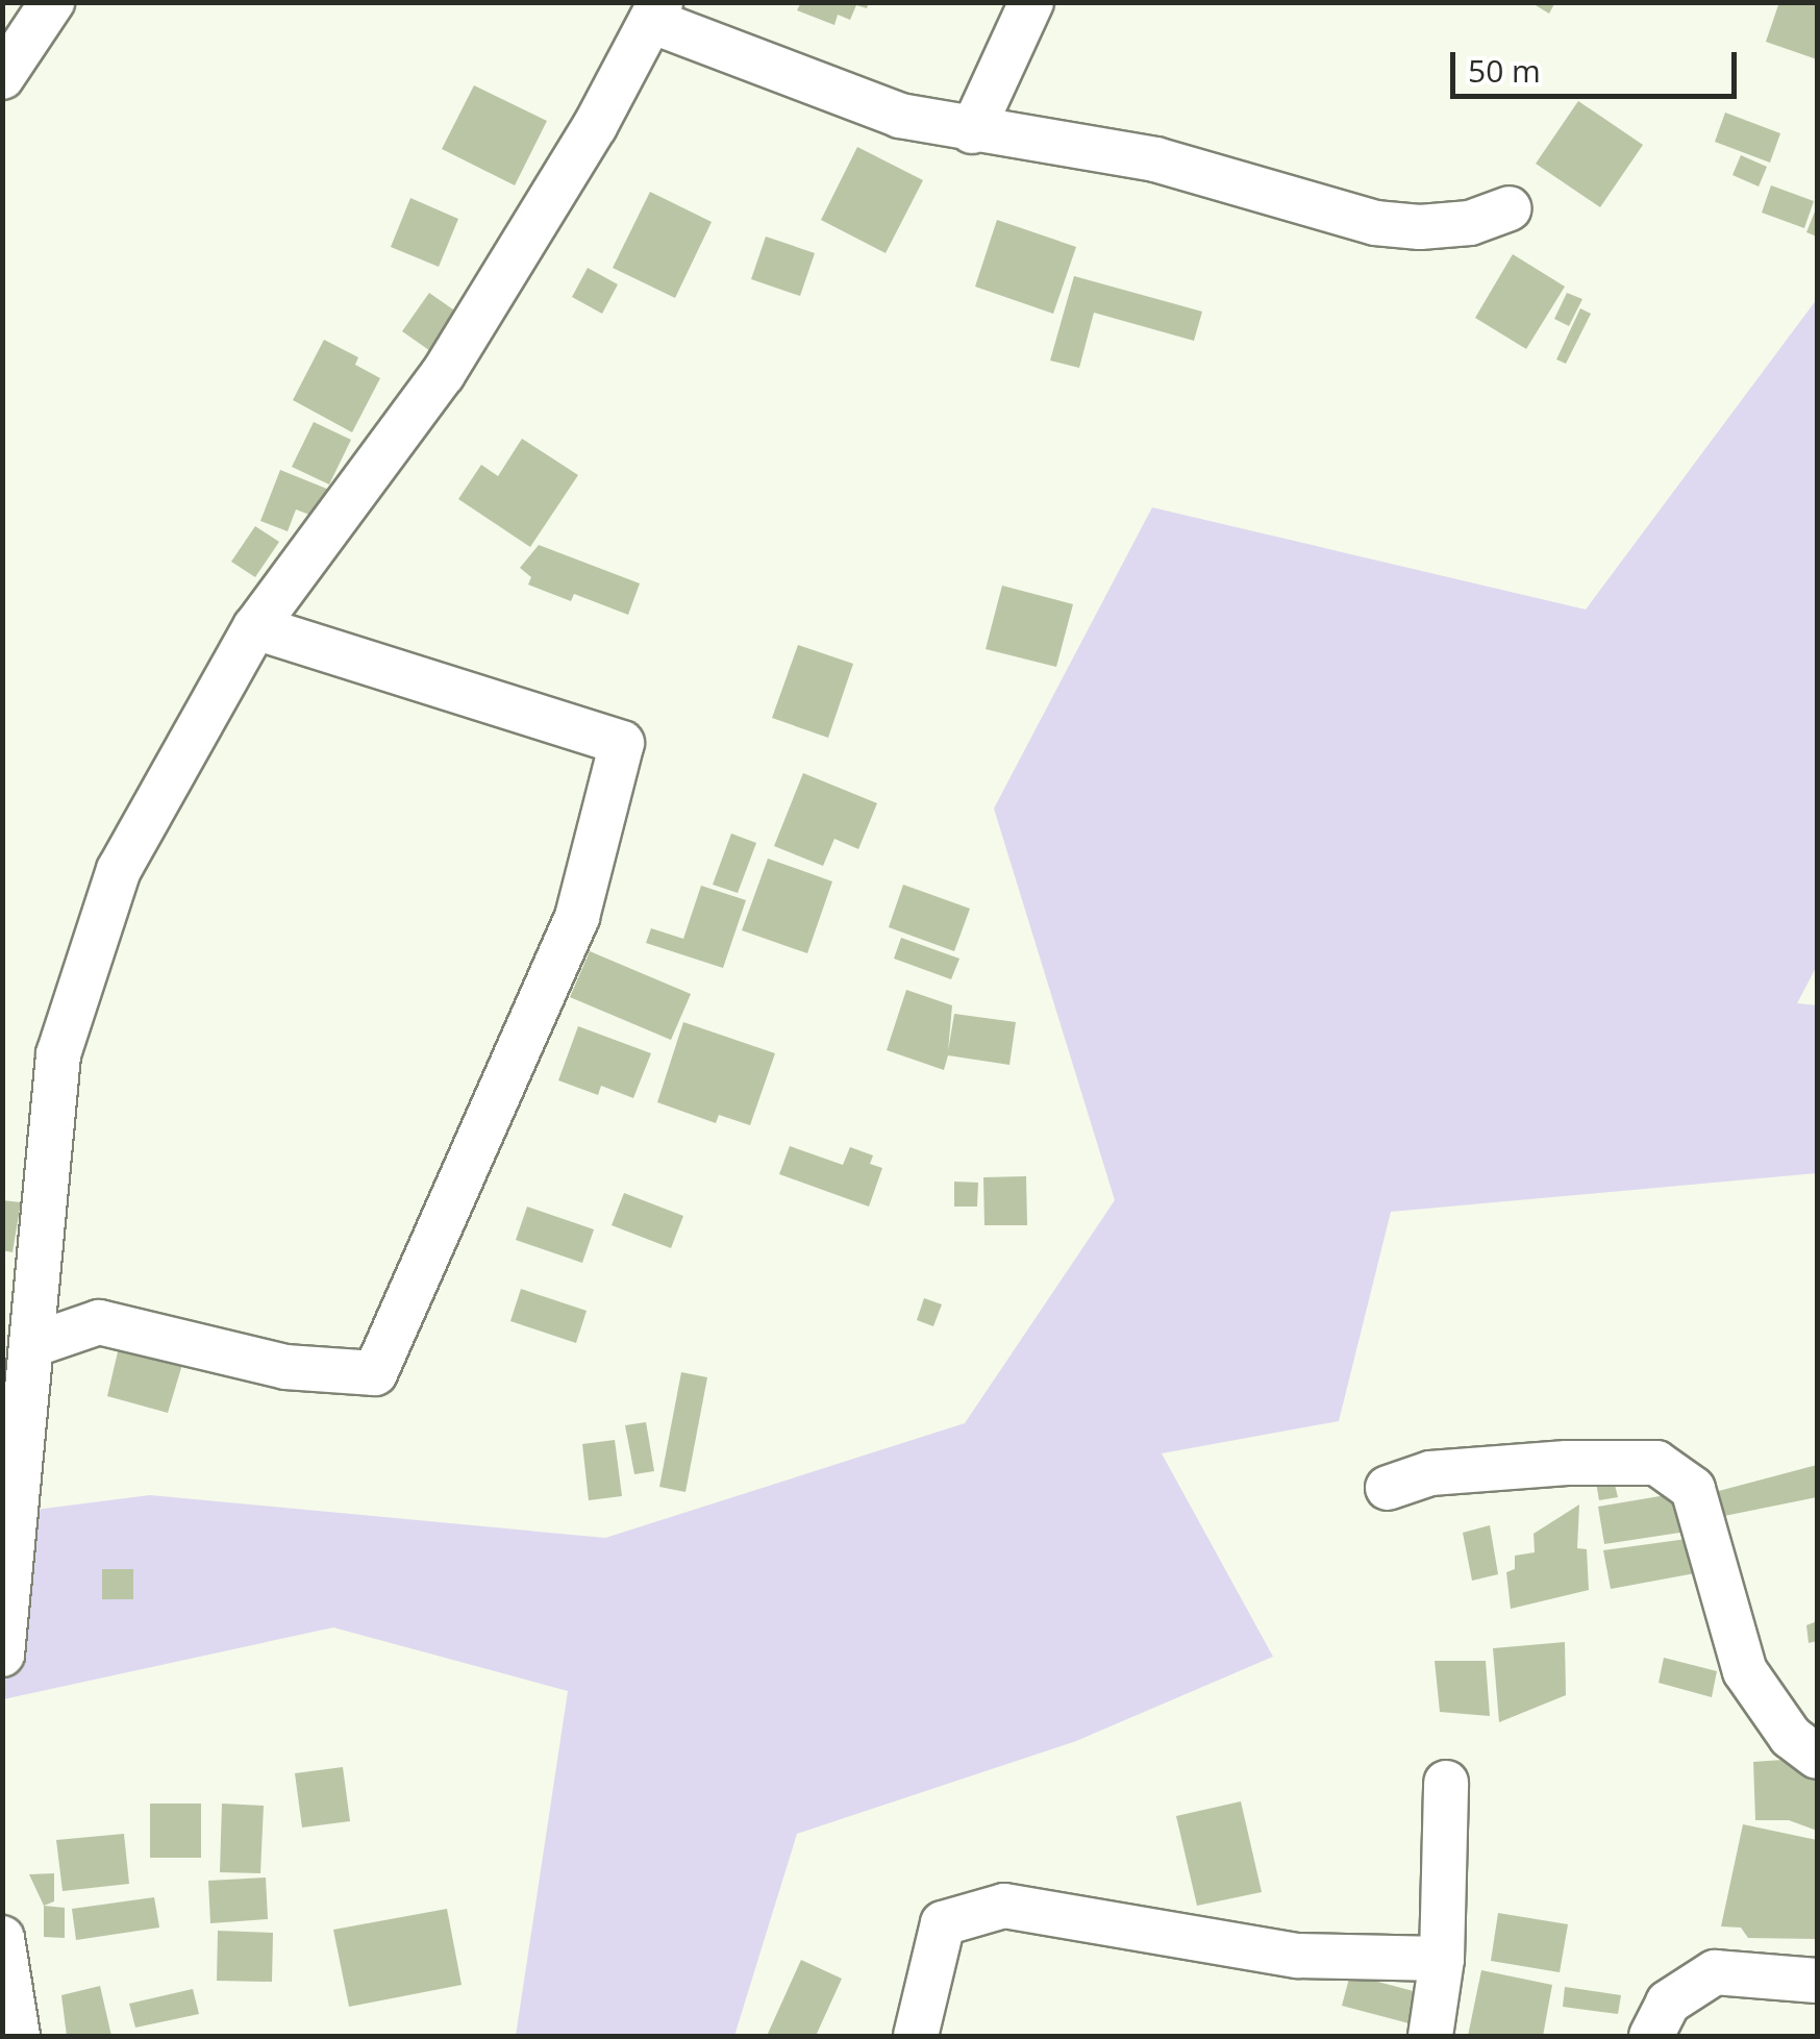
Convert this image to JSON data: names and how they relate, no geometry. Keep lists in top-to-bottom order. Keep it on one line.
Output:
{"scale_bar":"50 m"}
